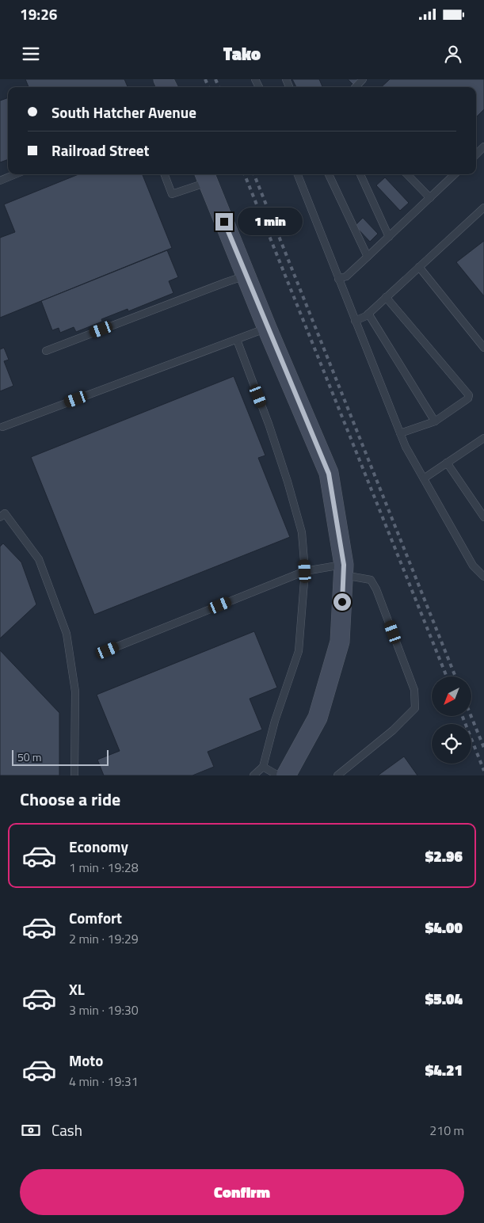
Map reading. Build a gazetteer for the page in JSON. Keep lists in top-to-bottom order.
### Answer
{
  "scale_bar": "50 m",
  "north": "bottom left",
  "page": {
    "status": "19:26",
    "header": "Tako",
    "banner": ["South Hatcher Avenue", "Railroad Street"],
    "bubble": "1 min",
    "scale": "50 m",
    "heading": "Choose a ride",
    "list": [
      {
        "name": "Economy",
        "note": "1 min · 19:28",
        "value": "$2.96"
      },
      {
        "name": "Comfort",
        "note": "2 min · 19:29",
        "value": "$4.00"
      },
      {
        "name": "XL",
        "note": "3 min · 19:30",
        "value": "$5.04"
      },
      {
        "name": "Moto",
        "note": "4 min · 19:31",
        "value": "$4.21"
      }
    ],
    "pay": ["Cash", "210 m"],
    "buttons": "Confirm"
  }
}
